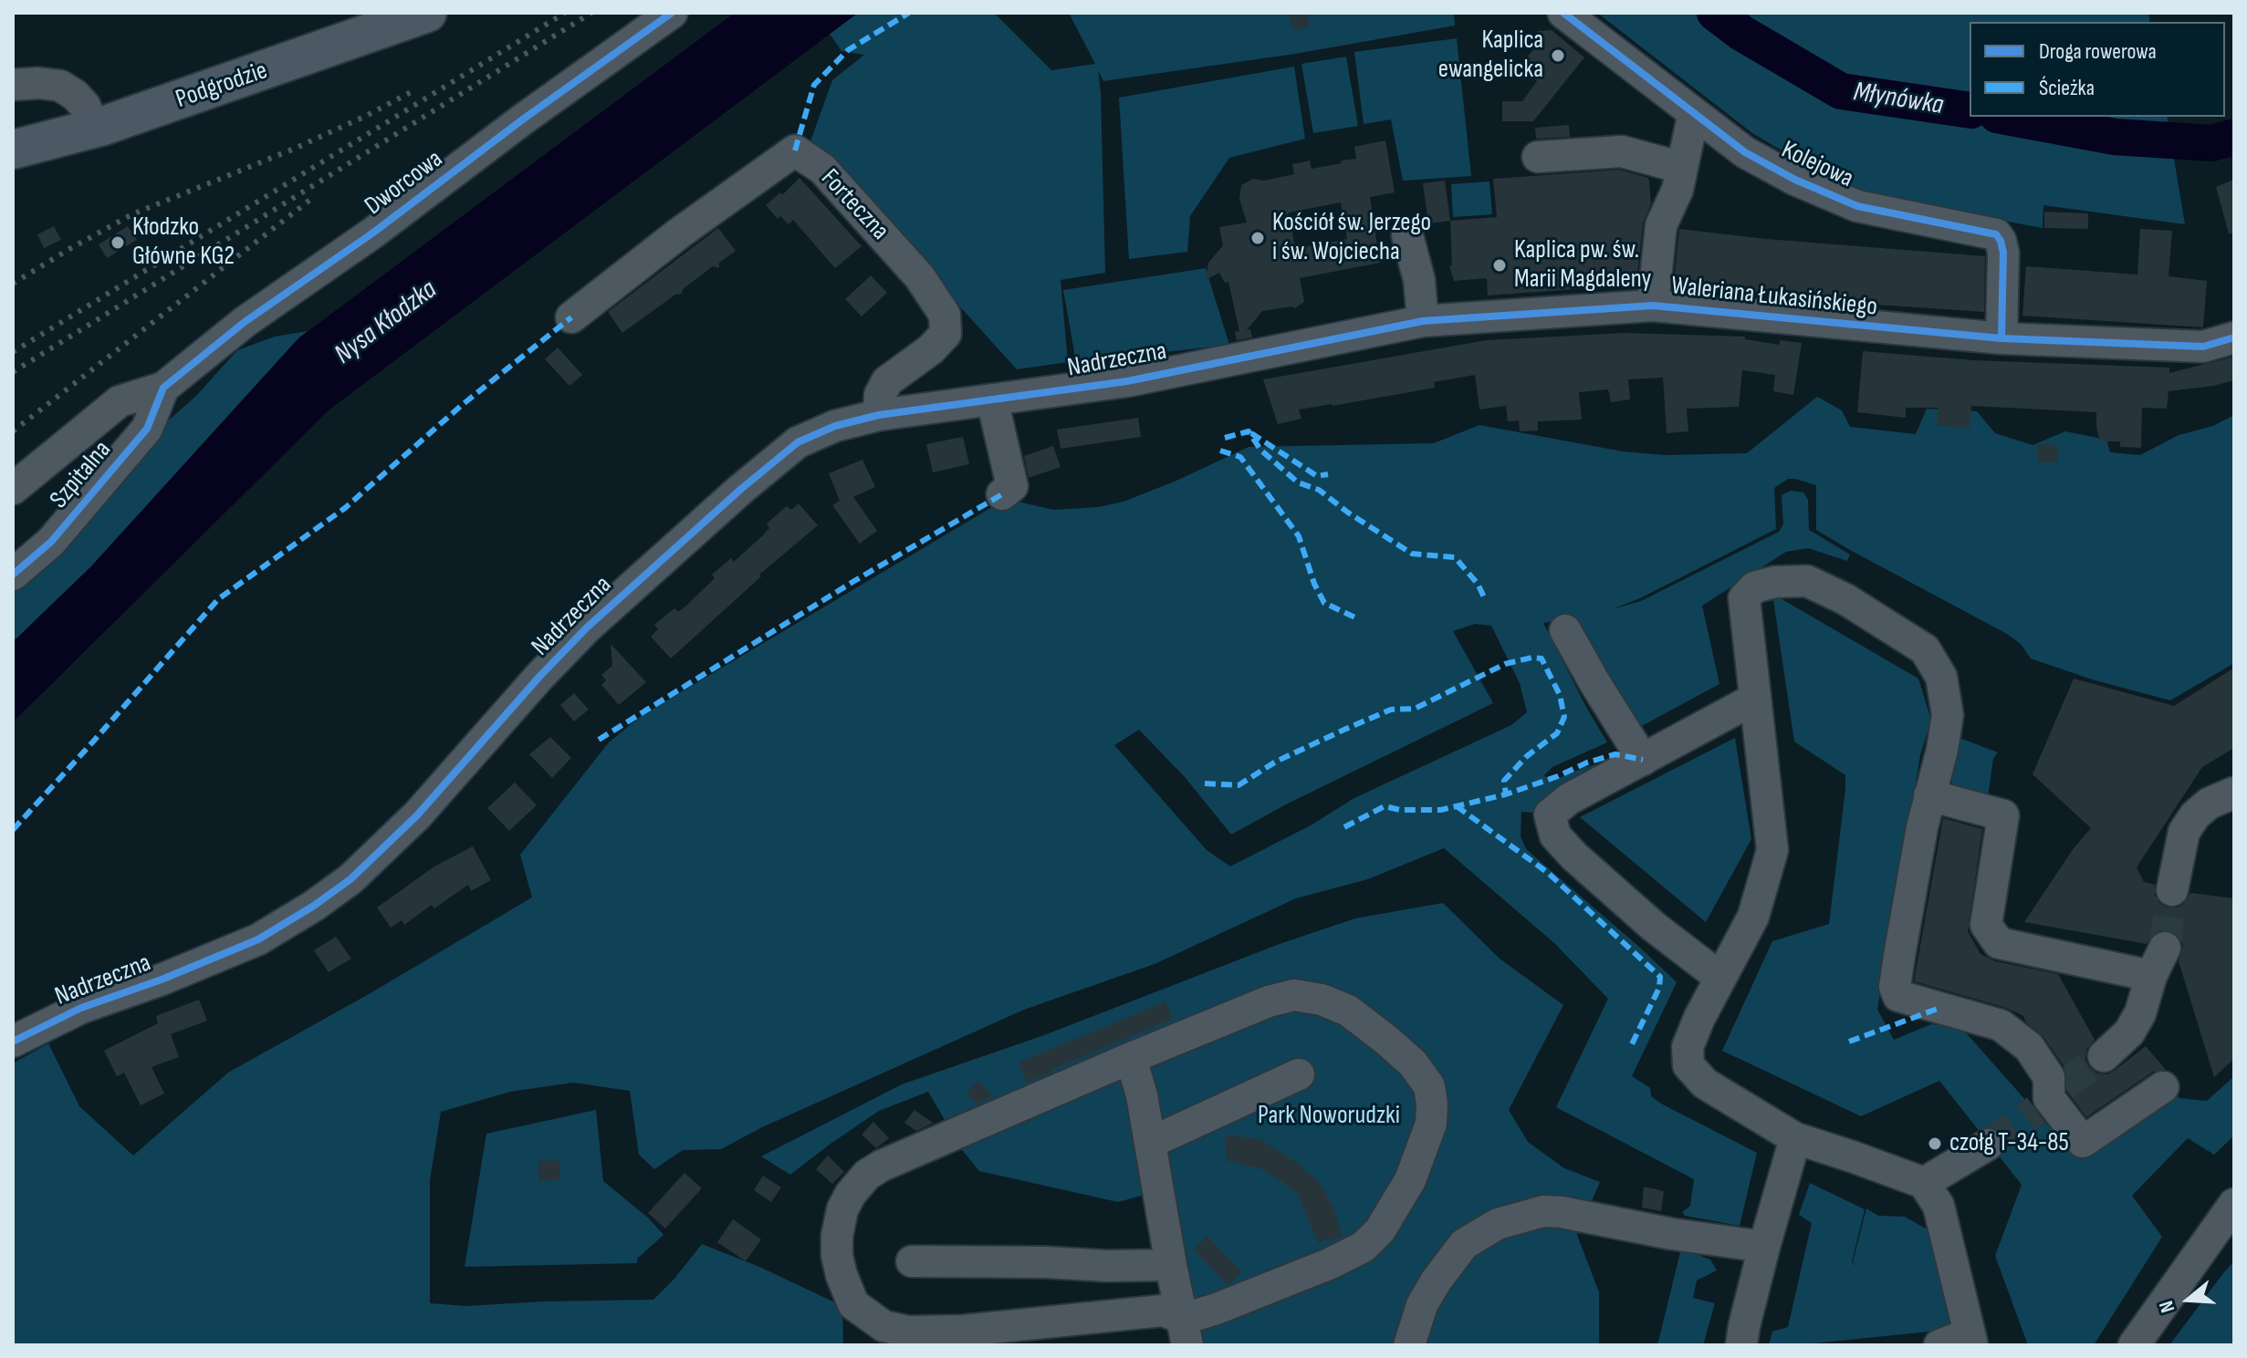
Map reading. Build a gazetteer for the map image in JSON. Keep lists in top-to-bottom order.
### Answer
{
  "streets": {
    "main road": ["Podgrodzie"],
    "street": [
      "Kolejowa",
      "Dworcowa",
      "Forteczna",
      "Waleriana Łukasińskiego",
      "Nadrzeczna",
      "Szpitalna"
    ]
  },
  "crossings": [
    ["Kolejowa", "Waleriana Łukasińskiego"],
    ["Dworcowa", "Szpitalna"],
    ["Forteczna", "Nadrzeczna"],
    ["Waleriana Łukasińskiego", "Nadrzeczna"]
  ],
  "water": ["Młynówka", "Nysa Kłodzka"],
  "parks": ["Park Noworudzki"],
  "places": [
    "Kaplica ewangelicka",
    "Kościół św. Jerzego i św. Wojciecha",
    "Kłodzko Główne KG2",
    "Kaplica pw. św. Marii Magdaleny",
    "czołg T-34-85"
  ],
  "legend": ["Droga rowerowa", "Ścieżka"],
  "north": "left"
}
